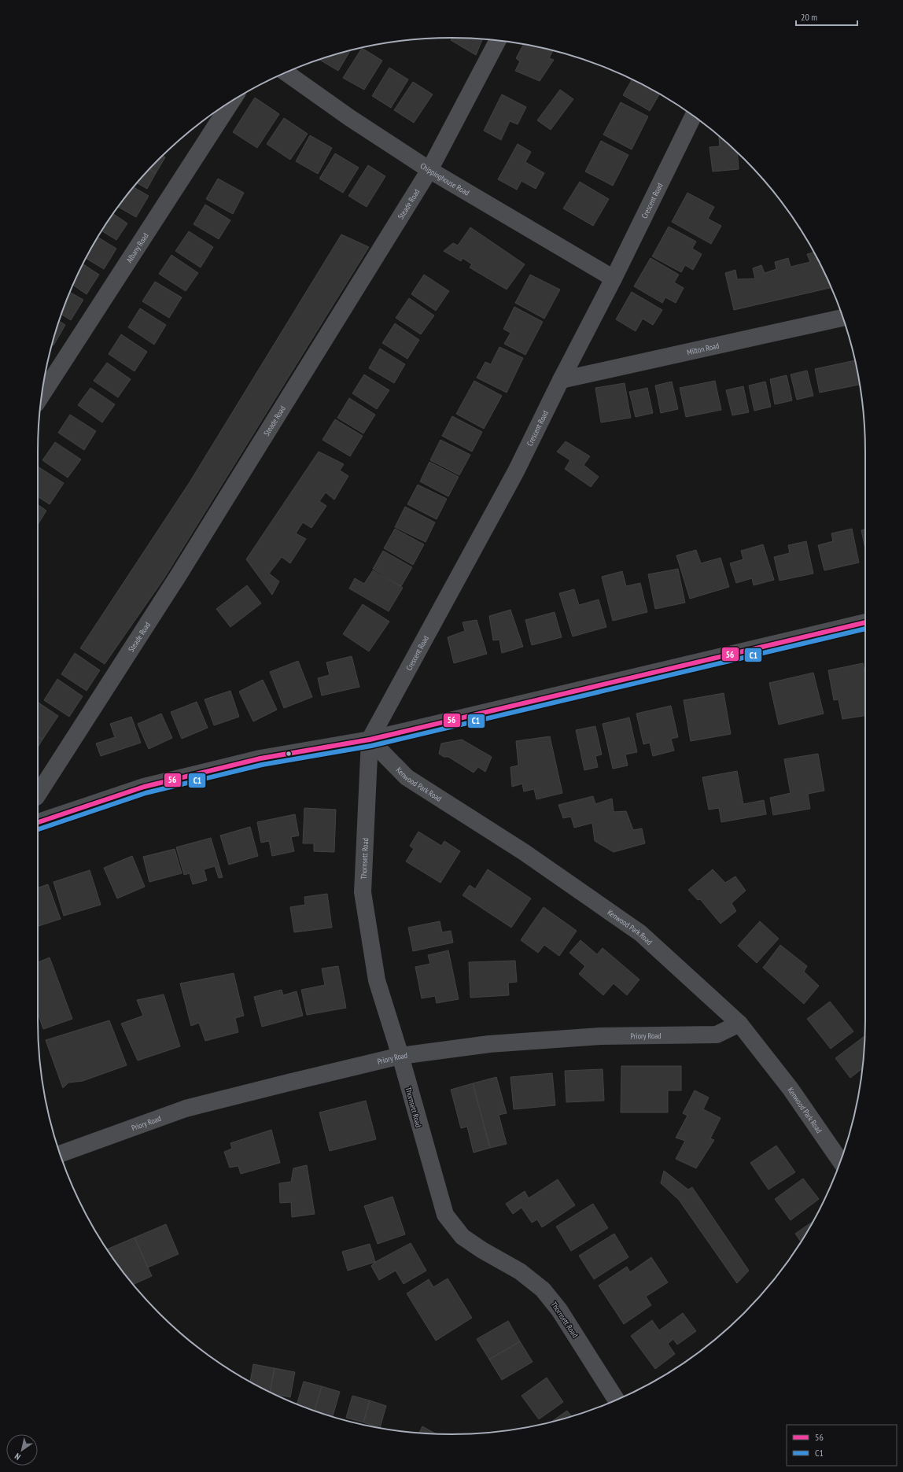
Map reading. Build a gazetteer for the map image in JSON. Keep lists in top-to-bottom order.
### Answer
{
  "streets": {
    "street": [
      "Chippinghouse Road",
      "Crescent Road",
      "Steade Road",
      "Albany Road",
      "Milton Road",
      "Kenwood Park Road",
      "Thornsett Road",
      "Priory Road"
    ]
  },
  "crossings": [
    ["Chippinghouse Road", "Crescent Road"],
    ["Chippinghouse Road", "Steade Road"],
    ["Crescent Road", "Milton Road"],
    ["Crescent Road", "Kenwood Park Road"],
    ["Crescent Road", "Thornsett Road"],
    ["Kenwood Park Road", "Thornsett Road"],
    ["Kenwood Park Road", "Priory Road"],
    ["Thornsett Road", "Priory Road"]
  ],
  "lines": ["transit line 56", "transit line C1"],
  "legend": ["56", "C1"],
  "scale_bar": "20 m",
  "north": "bottom left"
}
